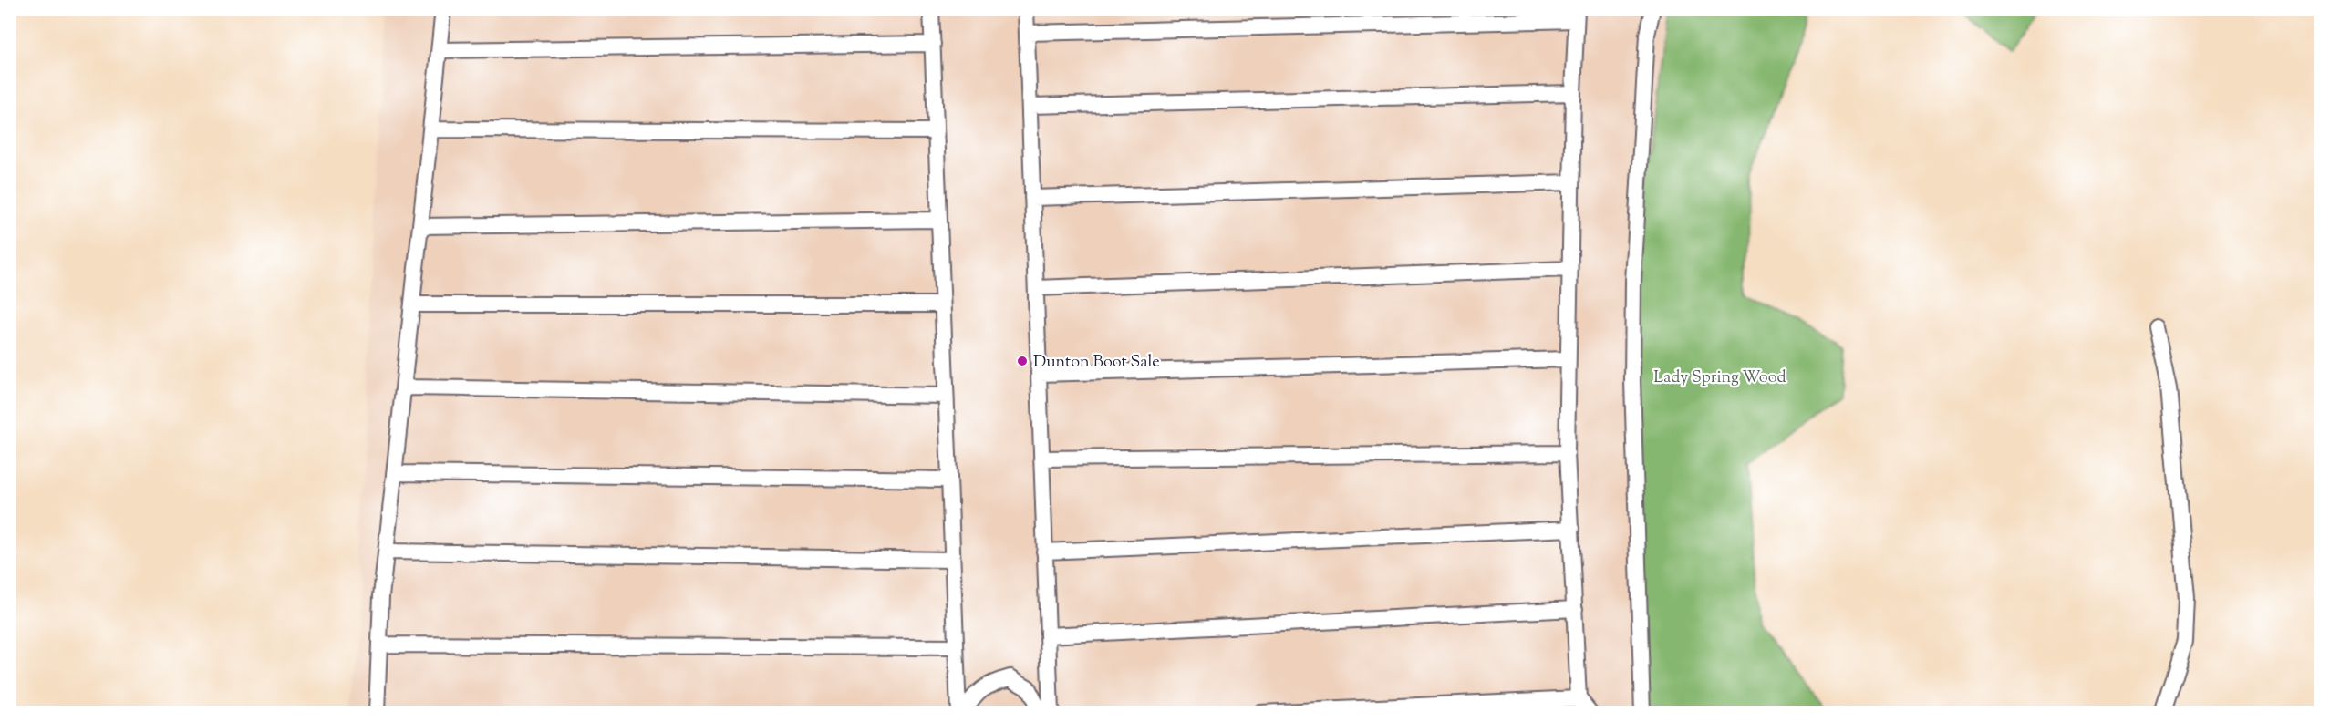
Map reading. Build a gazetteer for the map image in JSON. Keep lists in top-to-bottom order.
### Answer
{
  "parks": ["Lady Spring Wood"],
  "places": ["Dunton Boot Sale"]
}
